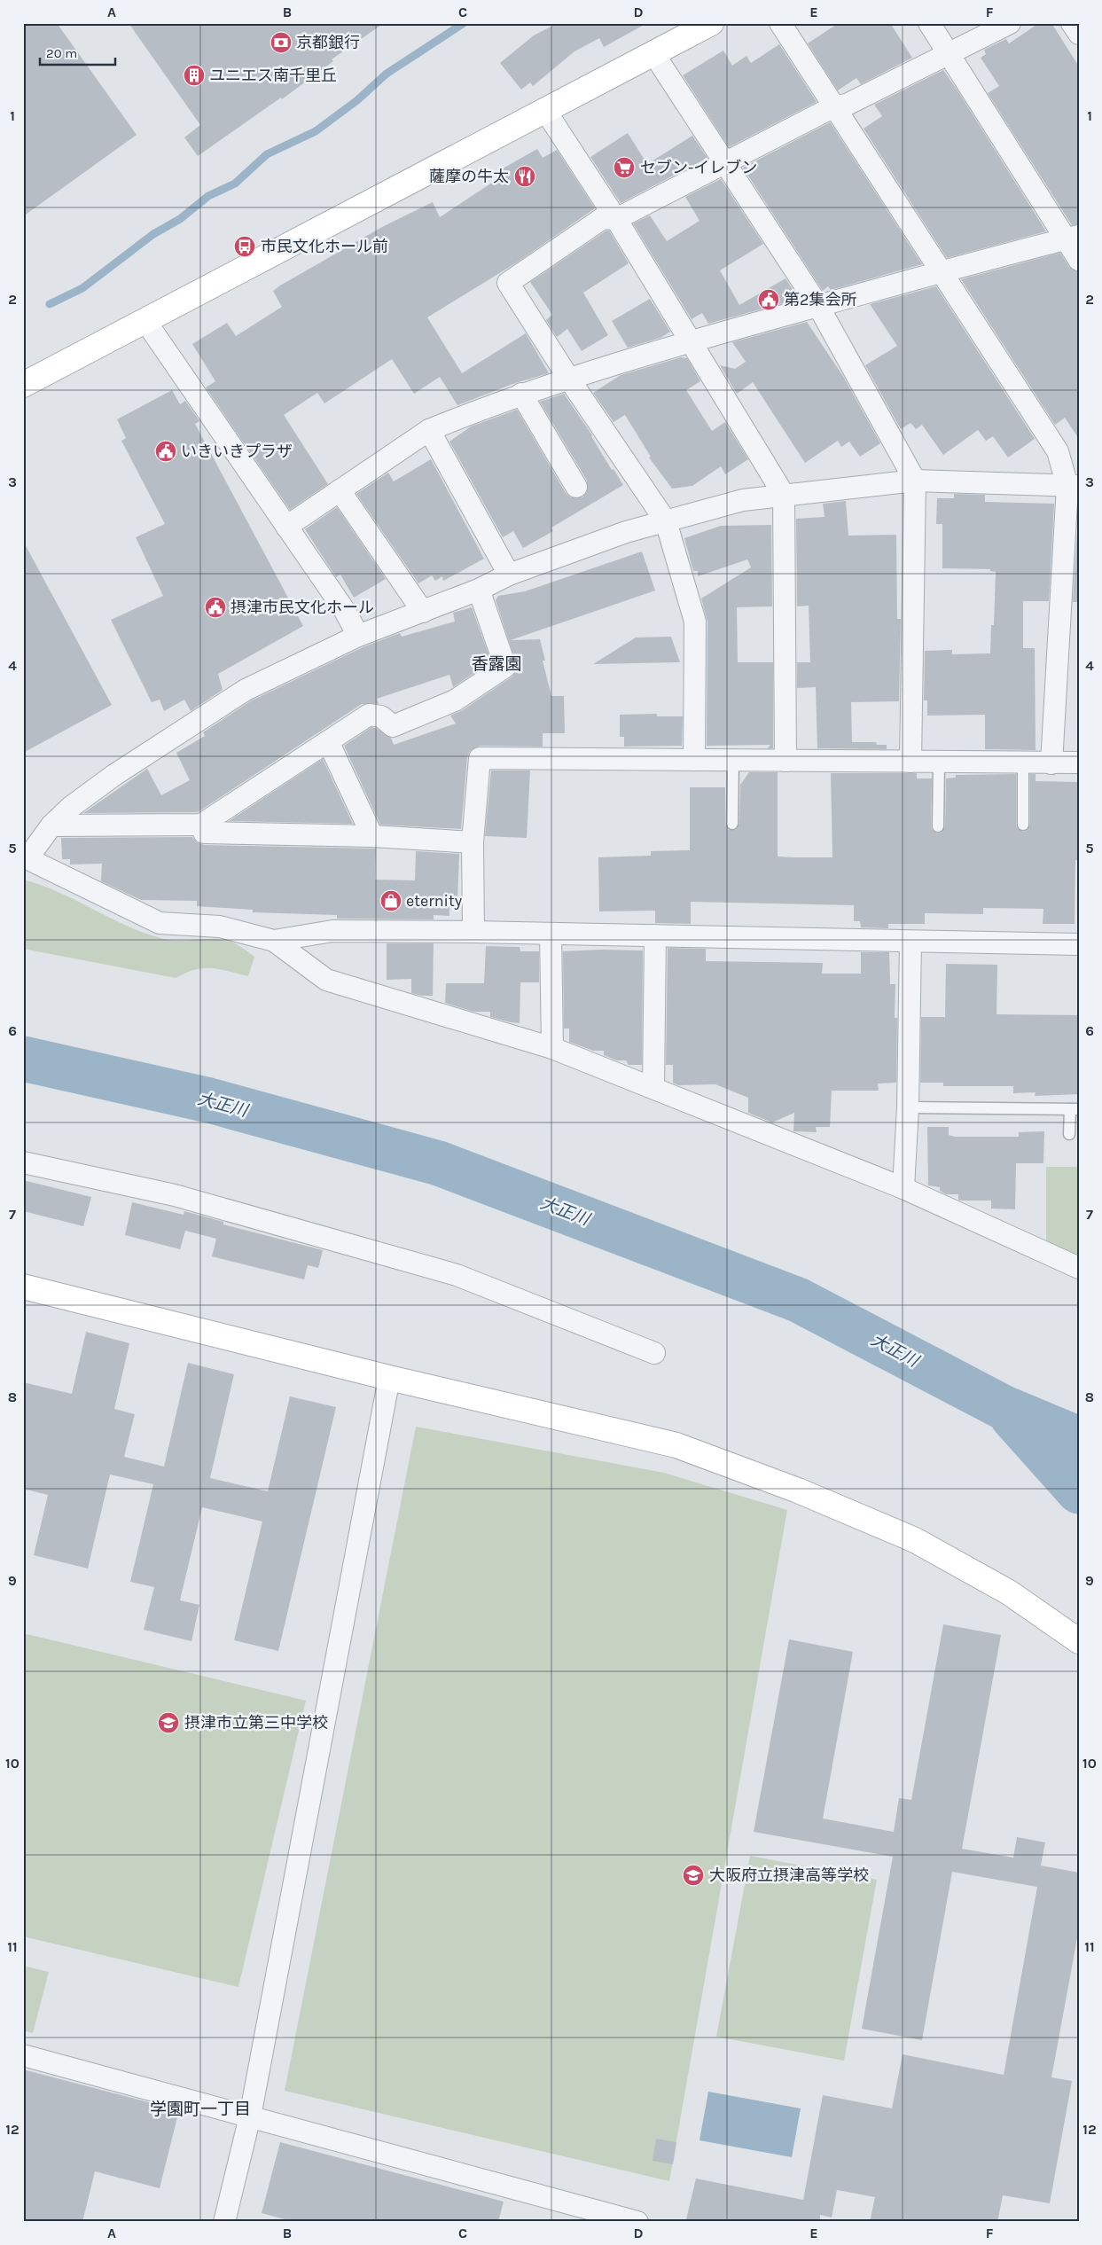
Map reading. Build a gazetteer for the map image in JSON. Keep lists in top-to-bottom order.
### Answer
{
  "districts": ["香露園", "学園町一丁目"],
  "water": ["大正川"],
  "places": {
    "bank": ["京都銀行"],
    "building": ["ユニエス南千里丘"],
    "supermarket": ["セブン-イレブン"],
    "restaurant": ["薩摩の牛太"],
    "bus stop": ["市民文化ホール前"],
    "public building": ["第2集会所", "いきいきプラザ", "摂津市民文化ホール"],
    "shop": ["eternity"],
    "school or university": ["摂津市立第三中学校", "大阪府立摂津高等学校"]
  },
  "scale_bar": "20 m",
  "grid": {
    "columns": [
      "A",
      "B",
      "C",
      "D",
      "E",
      "F"
    ],
    "rows": [
      "1",
      "2",
      "3",
      "4",
      "5",
      "6",
      "7",
      "8",
      "9",
      "10",
      "11",
      "12"
    ]
  }
}
